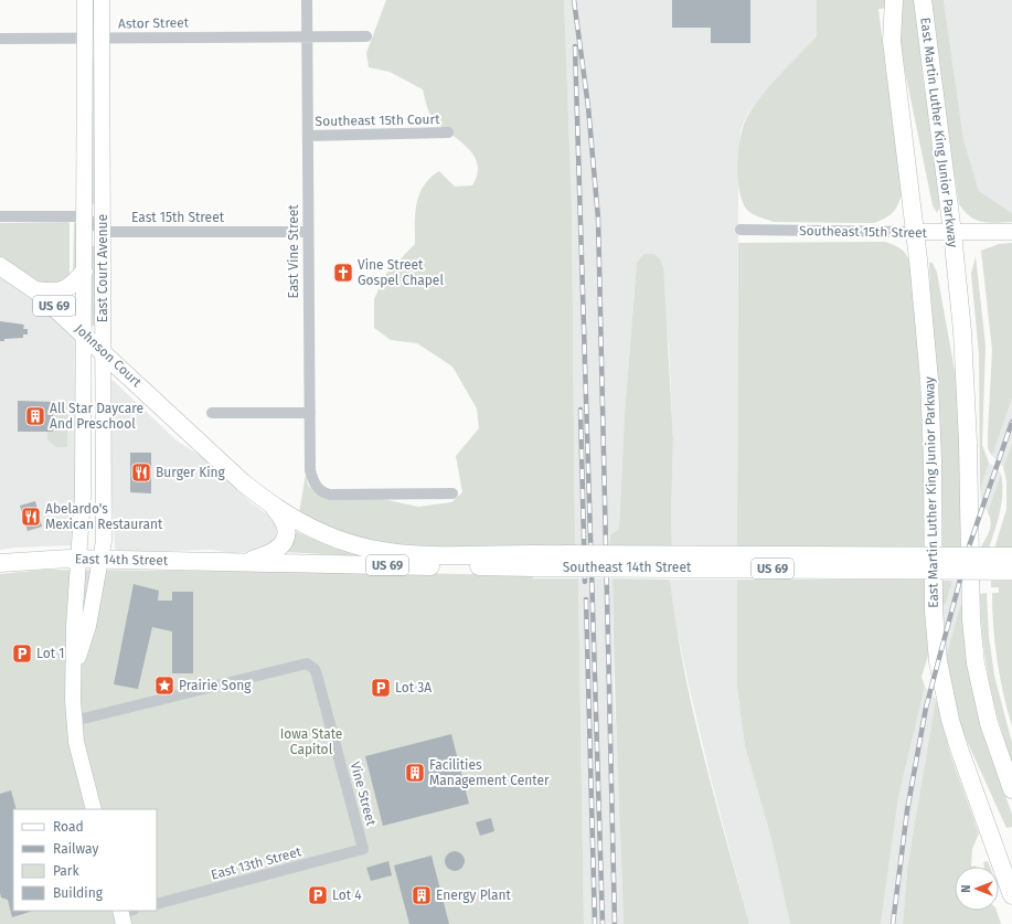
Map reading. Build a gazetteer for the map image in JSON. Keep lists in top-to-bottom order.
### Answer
{
  "streets": {
    "main road": [
      "East Martin Luther King Junior Parkway",
      "US 69",
      "Johnson Court",
      "East 14th Street",
      "Southeast 14th Street"
    ],
    "street": [
      "Astor Street",
      "Southeast 15th Court",
      "East 15th Street",
      "Southeast 15th Street",
      "East Vine Street",
      "East Court Avenue",
      "Vine Street",
      "East 13th Street"
    ]
  },
  "crossings": [
    ["Astor Street", "East Vine Street"],
    ["Astor Street", "East Court Avenue"],
    ["Southeast 15th Court", "East Vine Street"],
    ["East Martin Luther King Junior Parkway", "Southeast 15th Street"],
    ["East 15th Street", "East Vine Street"],
    ["East 15th Street", "East Court Avenue"],
    ["East Court Avenue", "Johnson Court"],
    ["East Court Avenue", "East 14th Street"],
    ["East Court Avenue", "Vine Street"],
    ["Johnson Court", "Southeast 14th Street"],
    ["East 14th Street", "Southeast 14th Street"],
    ["Vine Street", "East 13th Street"]
  ],
  "parks": ["Iowa State Capitol"],
  "places": {
    "church": ["Vine Street Gospel Chapel"],
    "building": ["All Star Daycare And Preschool", "Facilities Management Center", "Energy Plant"],
    "restaurant": ["Burger King", "Abelardo's Mexican Restaurant"],
    "parking": ["Lot 1", "Lot 3A", "Lot 4"],
    "place": ["Prairie Song"]
  },
  "legend": [
    "Road",
    "Railway",
    "Park",
    "Building"
  ],
  "north": "left"
}
